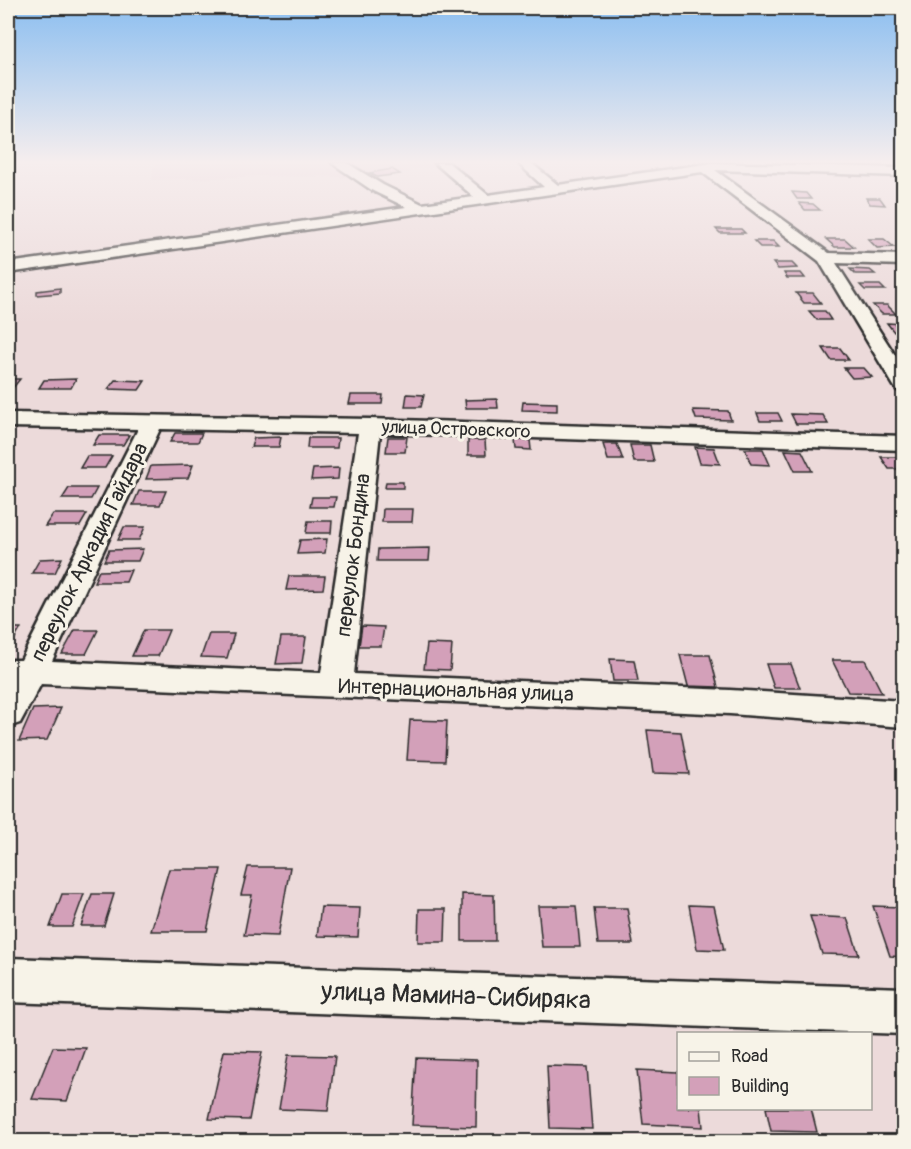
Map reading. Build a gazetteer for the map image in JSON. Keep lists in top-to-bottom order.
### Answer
{
  "streets": {
    "street": [
      "улица Островского",
      "переулок Аркадия Гайдара",
      "переулок Бондина",
      "Интернациональная улица",
      "улица Мамина-Сибиряка"
    ]
  },
  "crossings": [
    ["улица Островского", "переулок Аркадия Гайдара"],
    ["улица Островского", "переулок Бондина"],
    ["переулок Аркадия Гайдара", "Интернациональная улица"],
    ["переулок Бондина", "Интернациональная улица"]
  ],
  "legend": ["Road", "Building"]
}
